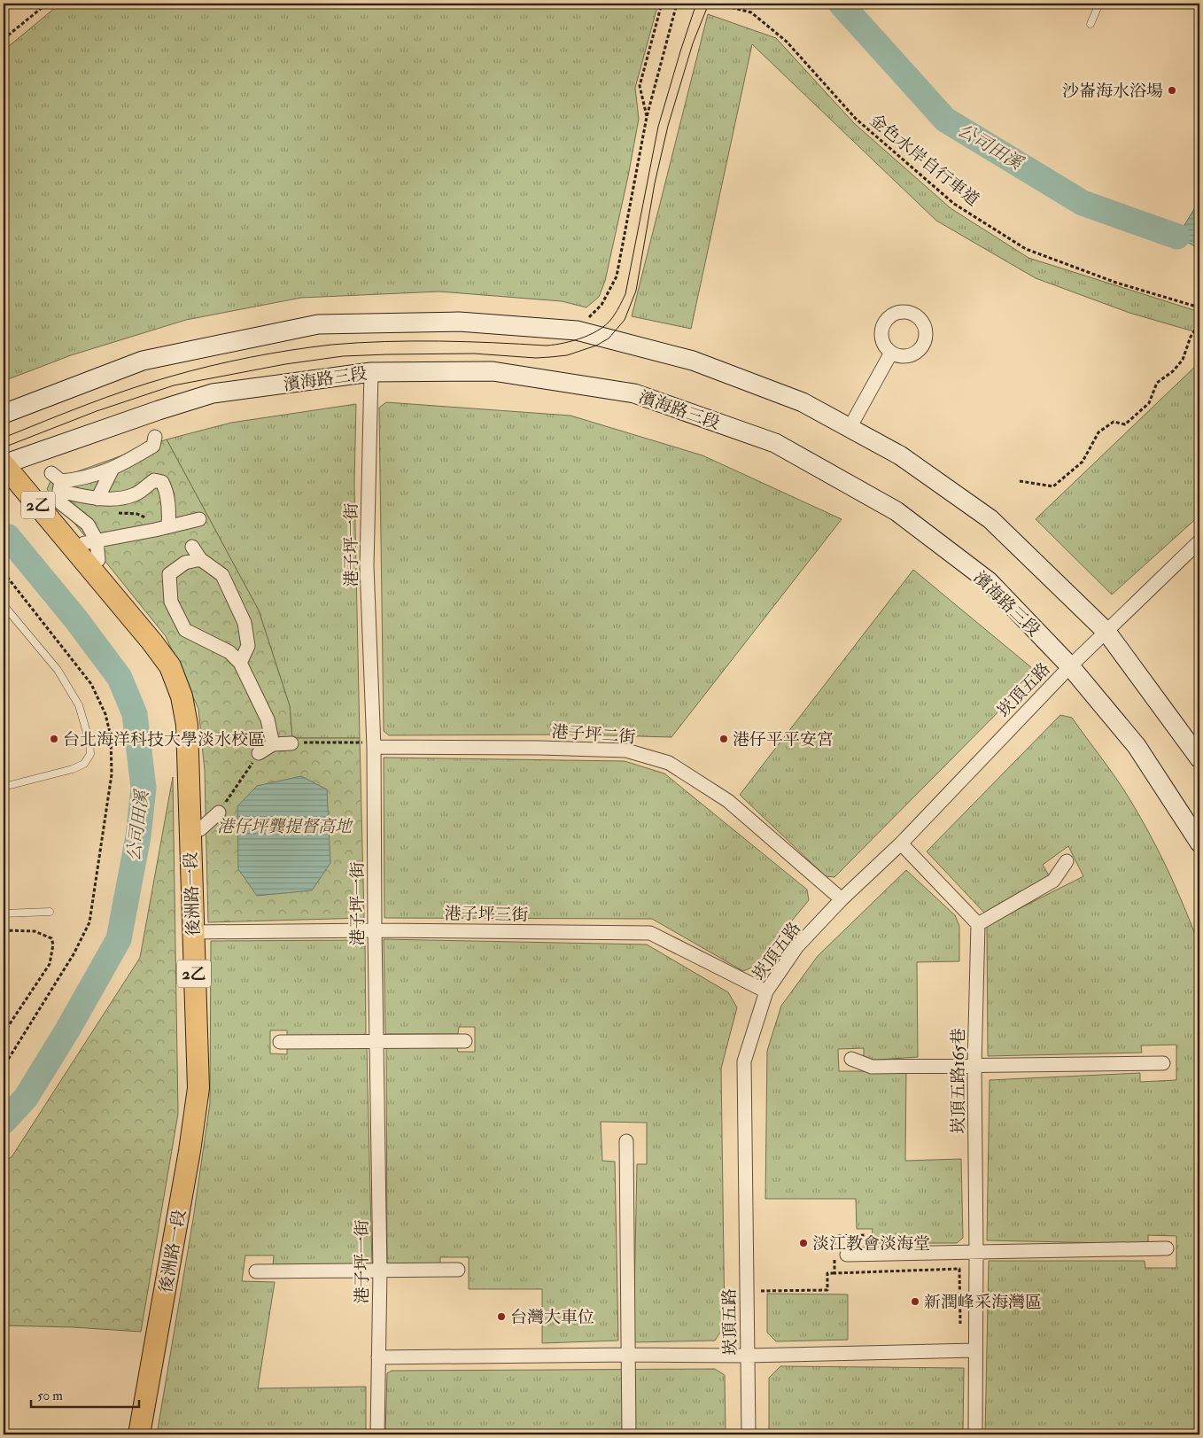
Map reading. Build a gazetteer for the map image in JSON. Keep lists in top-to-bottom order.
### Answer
{
  "streets": {
    "main road": ["2乙", "後洲路一段"],
    "street": [
      "濱海路三段",
      "港子坪一街",
      "崁頂五路",
      "港子坪二街",
      "港子坪三街",
      "崁頂五路165巷"
    ],
    "path": ["金色水岸自行車道"]
  },
  "crossings": [
    ["濱海路三段", "港子坪一街"],
    ["濱海路三段", "崁頂五路"],
    ["濱海路三段", "後洲路一段"],
    ["港子坪一街", "港子坪二街"],
    ["港子坪一街", "港子坪三街"],
    ["崁頂五路", "港子坪二街"],
    ["崁頂五路", "港子坪三街"],
    ["後洲路一段", "港子坪三街"]
  ],
  "water": ["公司田溪"],
  "parks": ["港仔坪龔提督高地"],
  "places": [
    "沙崙海水浴場",
    "台北海洋科技大學淡水校區",
    "港仔平平安宮",
    "淡江教會淡海堂",
    "新潤峰采海灣區",
    "台灣大車位"
  ],
  "scale_bar": "50 m"
}
